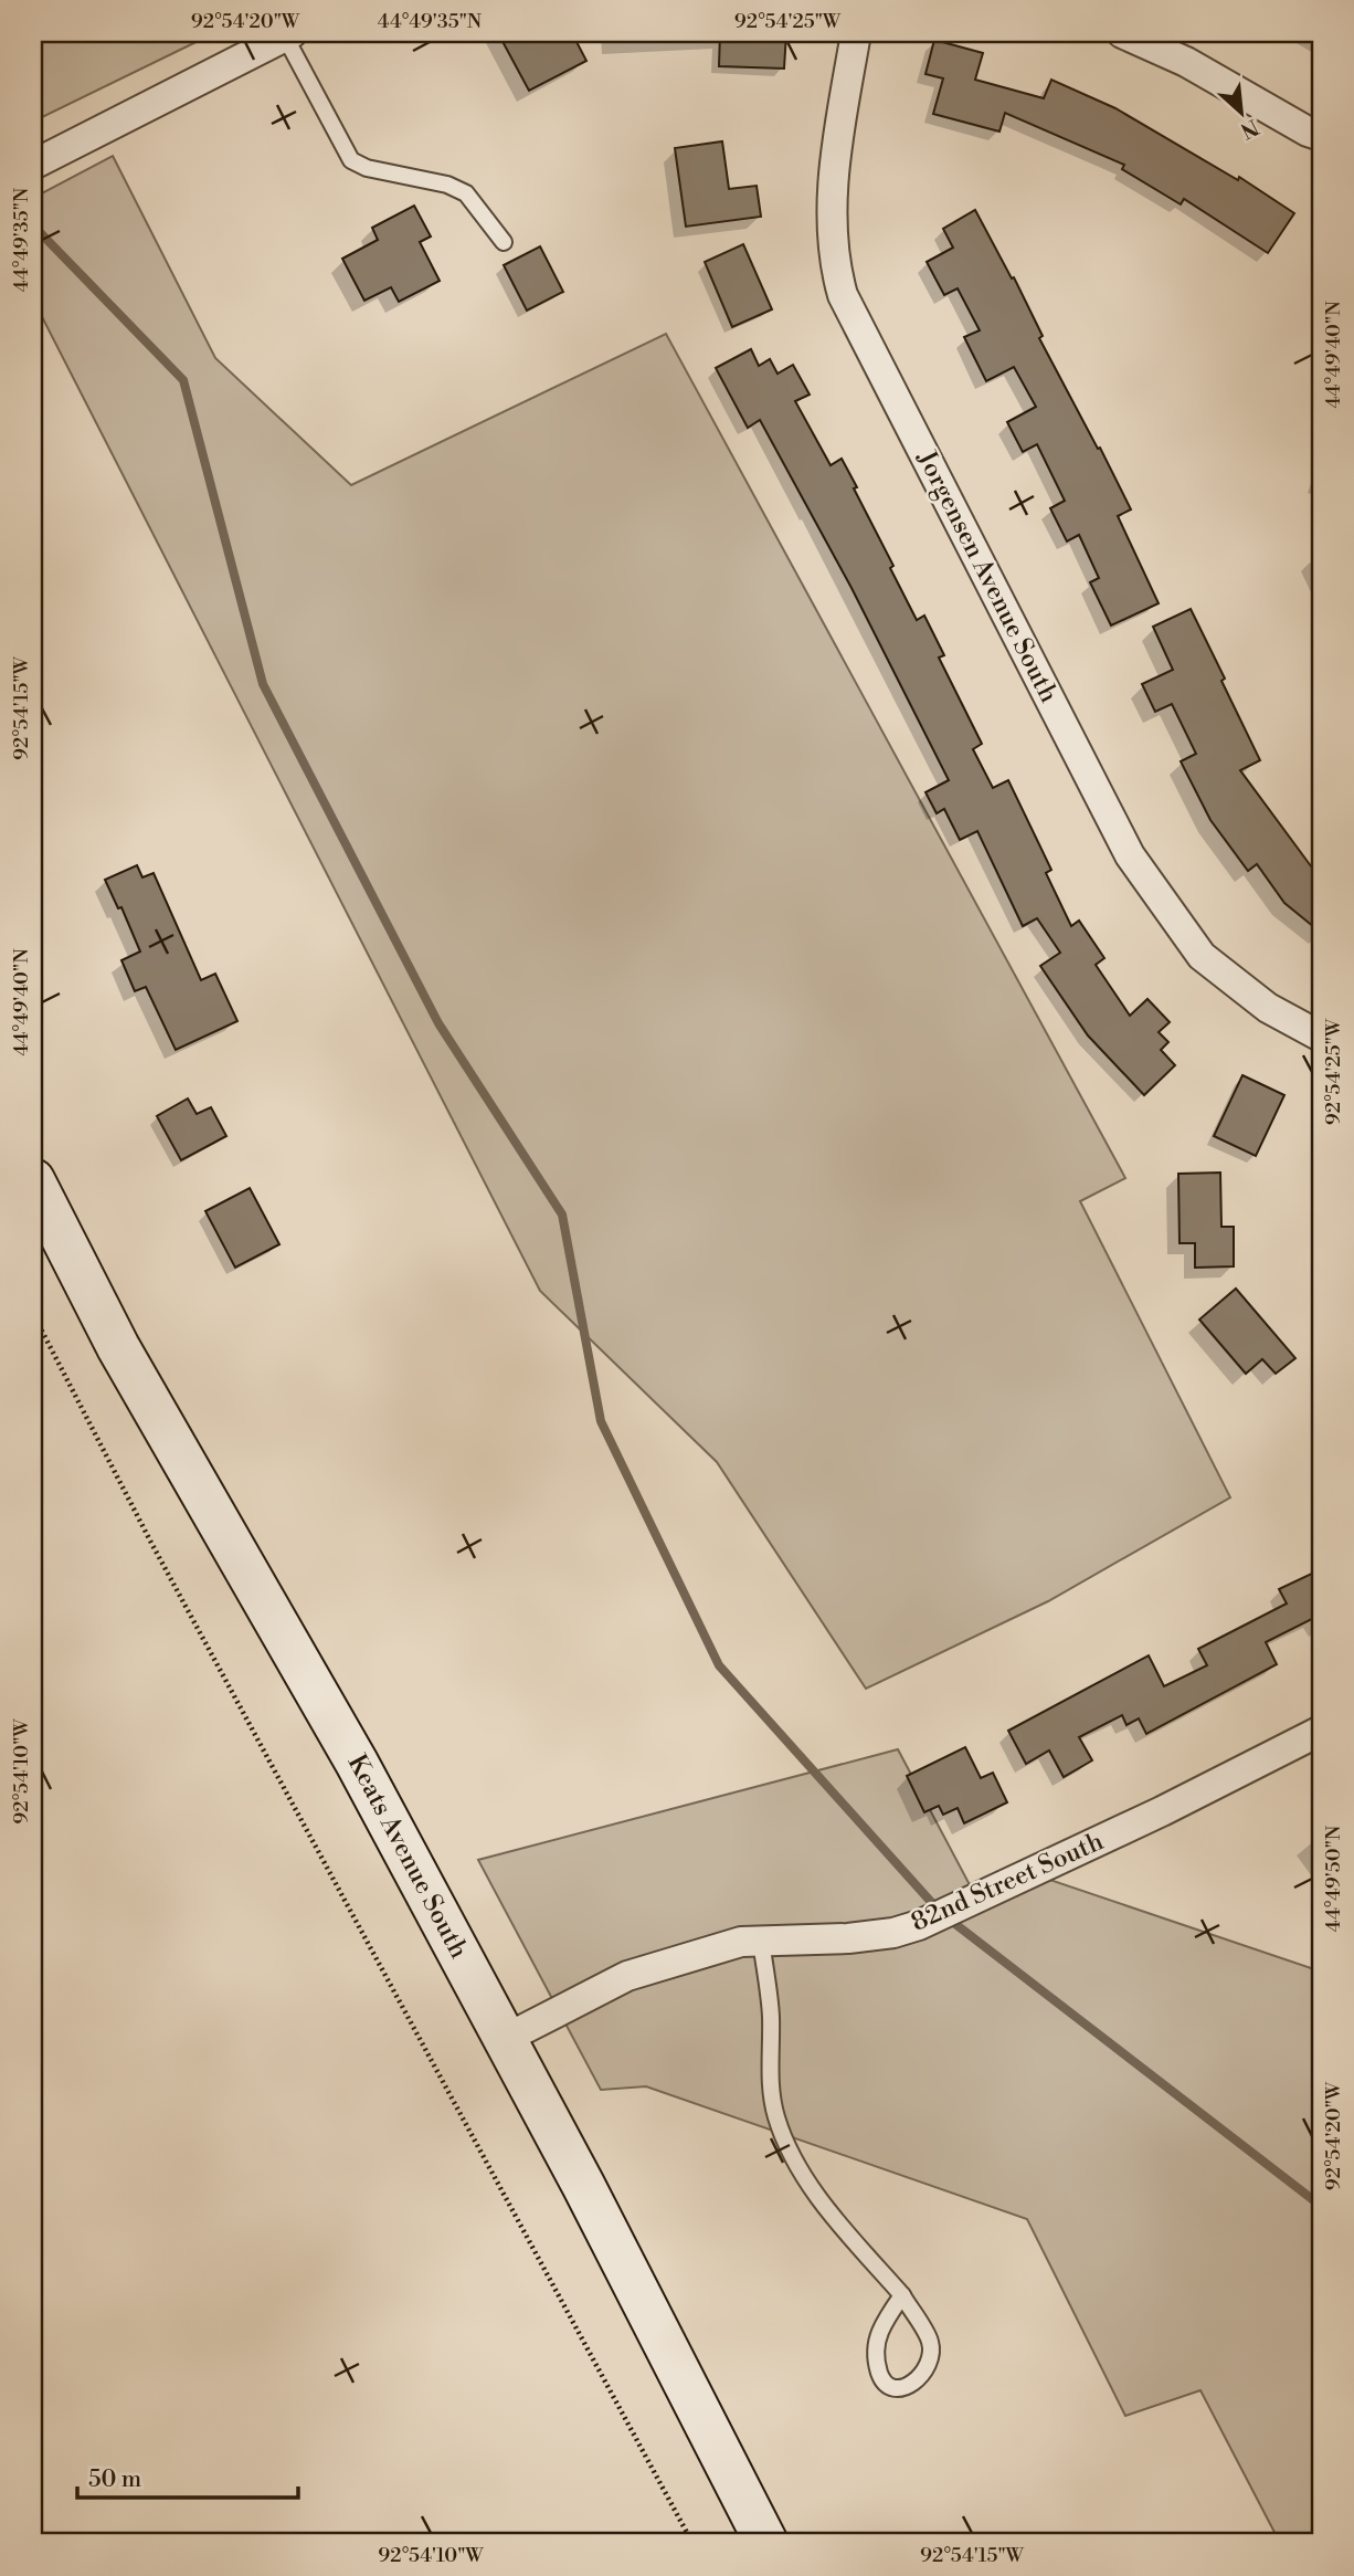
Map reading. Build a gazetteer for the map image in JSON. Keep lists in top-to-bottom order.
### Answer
{
  "streets": {
    "main road": ["Keats Avenue South"],
    "street": ["Jorgensen Avenue South", "82nd Street South"]
  },
  "crossings": [
    ["Keats Avenue South", "82nd Street South"]
  ],
  "scale_bar": "50 m",
  "north": "bottom right",
  "coordinates": [
    "92°54'20\"W",
    "44°49'35\"N",
    "92°54'25\"W",
    "44°49'40\"N",
    "92°54'15\"W",
    "92°54'10\"W",
    "44°49'50\"N"
  ]
}
